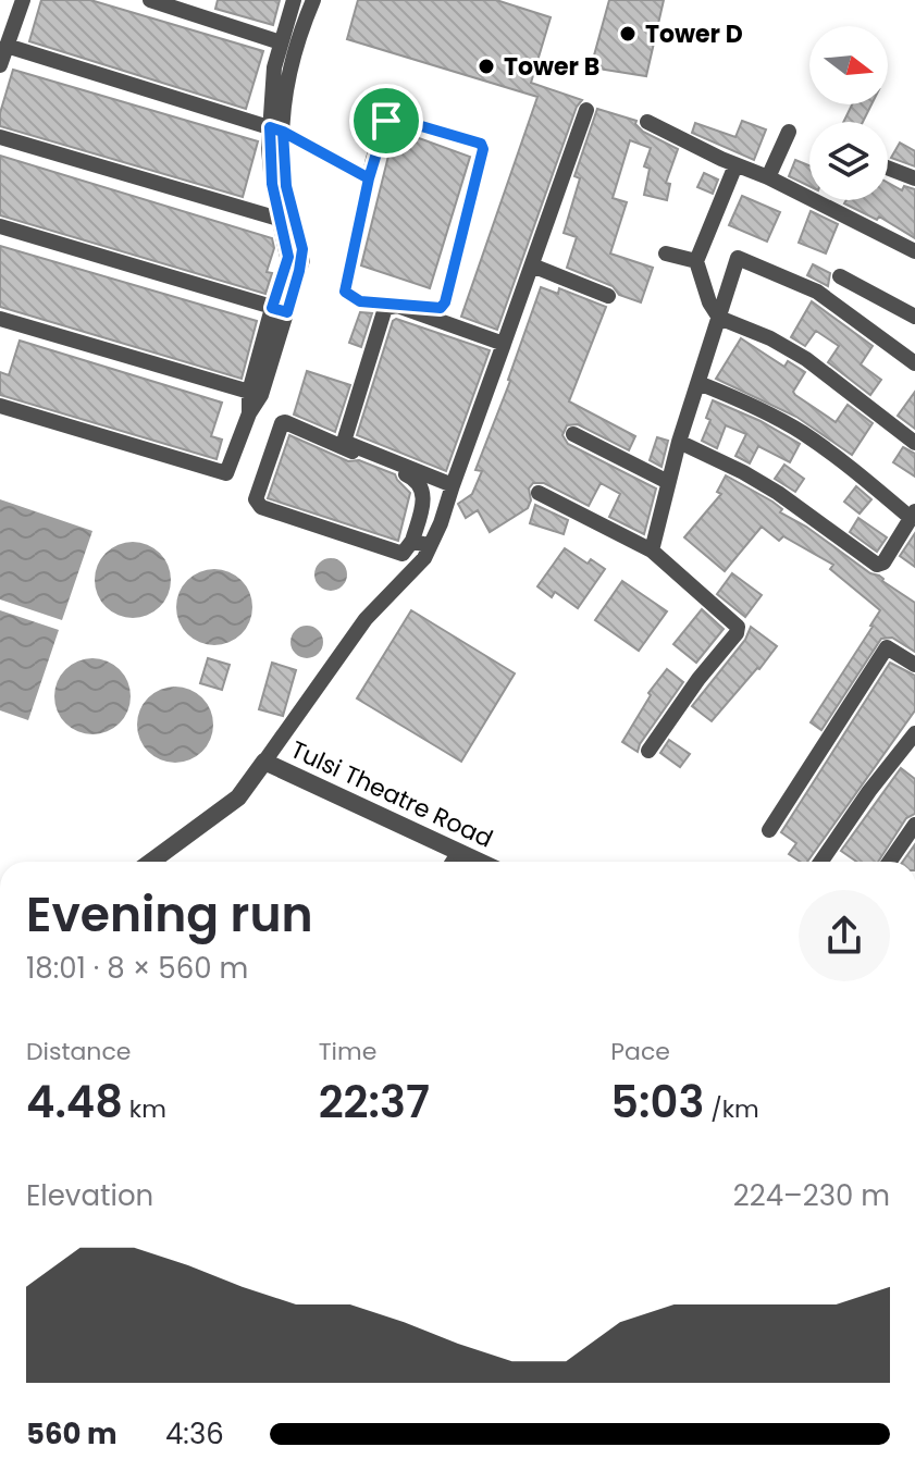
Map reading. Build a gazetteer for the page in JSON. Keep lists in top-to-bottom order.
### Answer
{
  "streets": {
    "street": ["Tulsi Theatre Road"]
  },
  "places": ["Tower D", "Tower B"],
  "north": "right",
  "page": {
    "heading": ["Evening run", "18:01 · 8 × 560 m"],
    "stats": [
      ["Distance", "4.48 km"],
      ["Time", "22:37"],
      ["Pace", "5:03 /km"]
    ],
    "chart": ["Elevation", "224–230 m"],
    "list": [
      {
        "name": "560 m",
        "note": "4:36"
      }
    ]
  }
}
